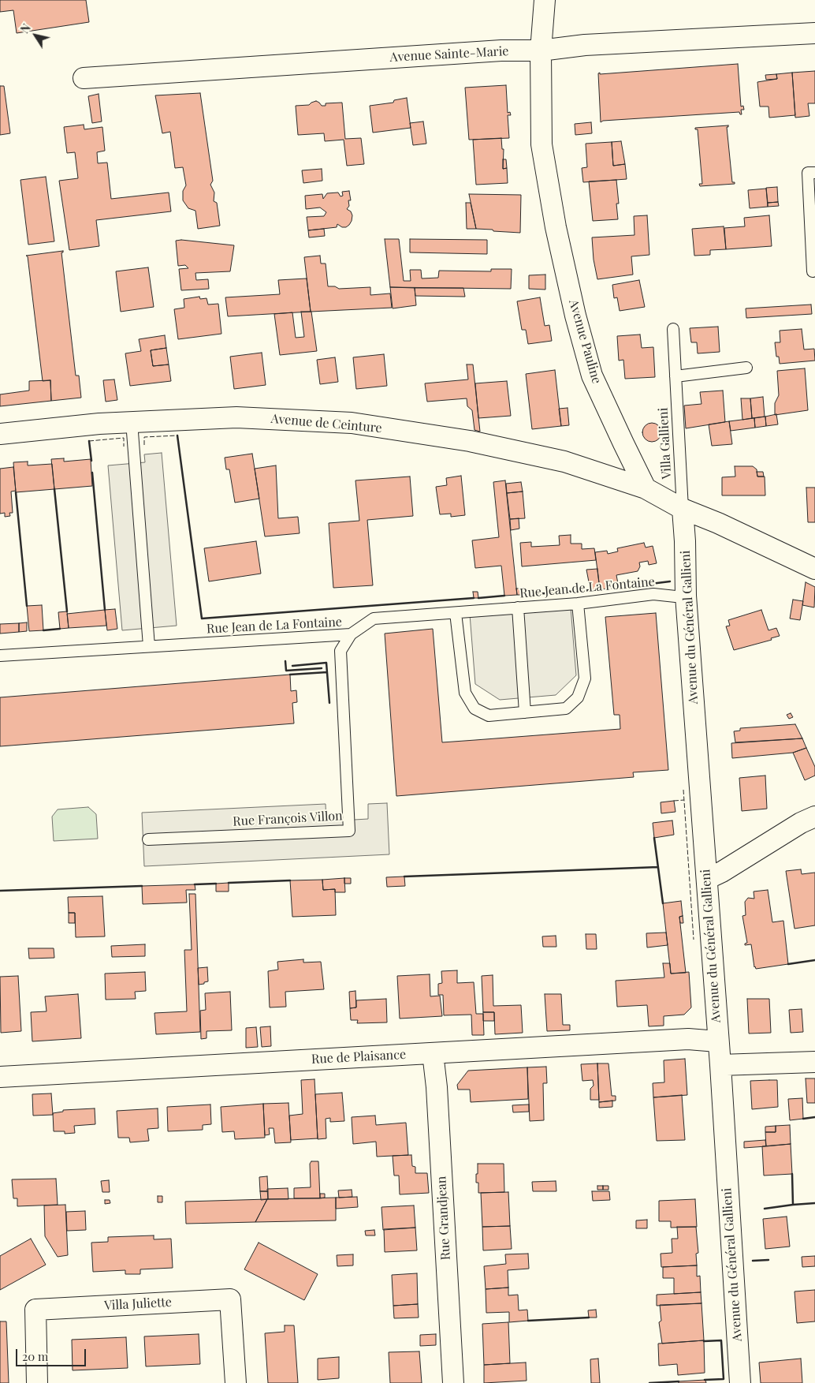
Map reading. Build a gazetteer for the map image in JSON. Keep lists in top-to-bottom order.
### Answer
{
  "streets": {
    "street": [
      "Avenue Sainte-Marie",
      "Avenue Pauline",
      "Avenue de Ceinture",
      "Avenue du Général Gallieni",
      "Rue de Plaisance",
      "Rue Grandjean",
      "Villa Juliette"
    ],
    "lane": ["Villa Gallieni", "Rue Jean de La Fontaine", "Rue François Villon"]
  },
  "crossings": [
    ["Avenue Sainte-Marie", "Avenue Pauline"],
    ["Avenue Pauline", "Avenue de Ceinture"],
    ["Villa Gallieni", "Avenue du Général Gallieni"],
    ["Rue Jean de La Fontaine", "Avenue du Général Gallieni"],
    ["Rue Jean de La Fontaine", "Rue François Villon"],
    ["Avenue du Général Gallieni", "Rue de Plaisance"],
    ["Rue de Plaisance", "Rue Grandjean"]
  ],
  "scale_bar": "20 m",
  "north": "top left"
}
